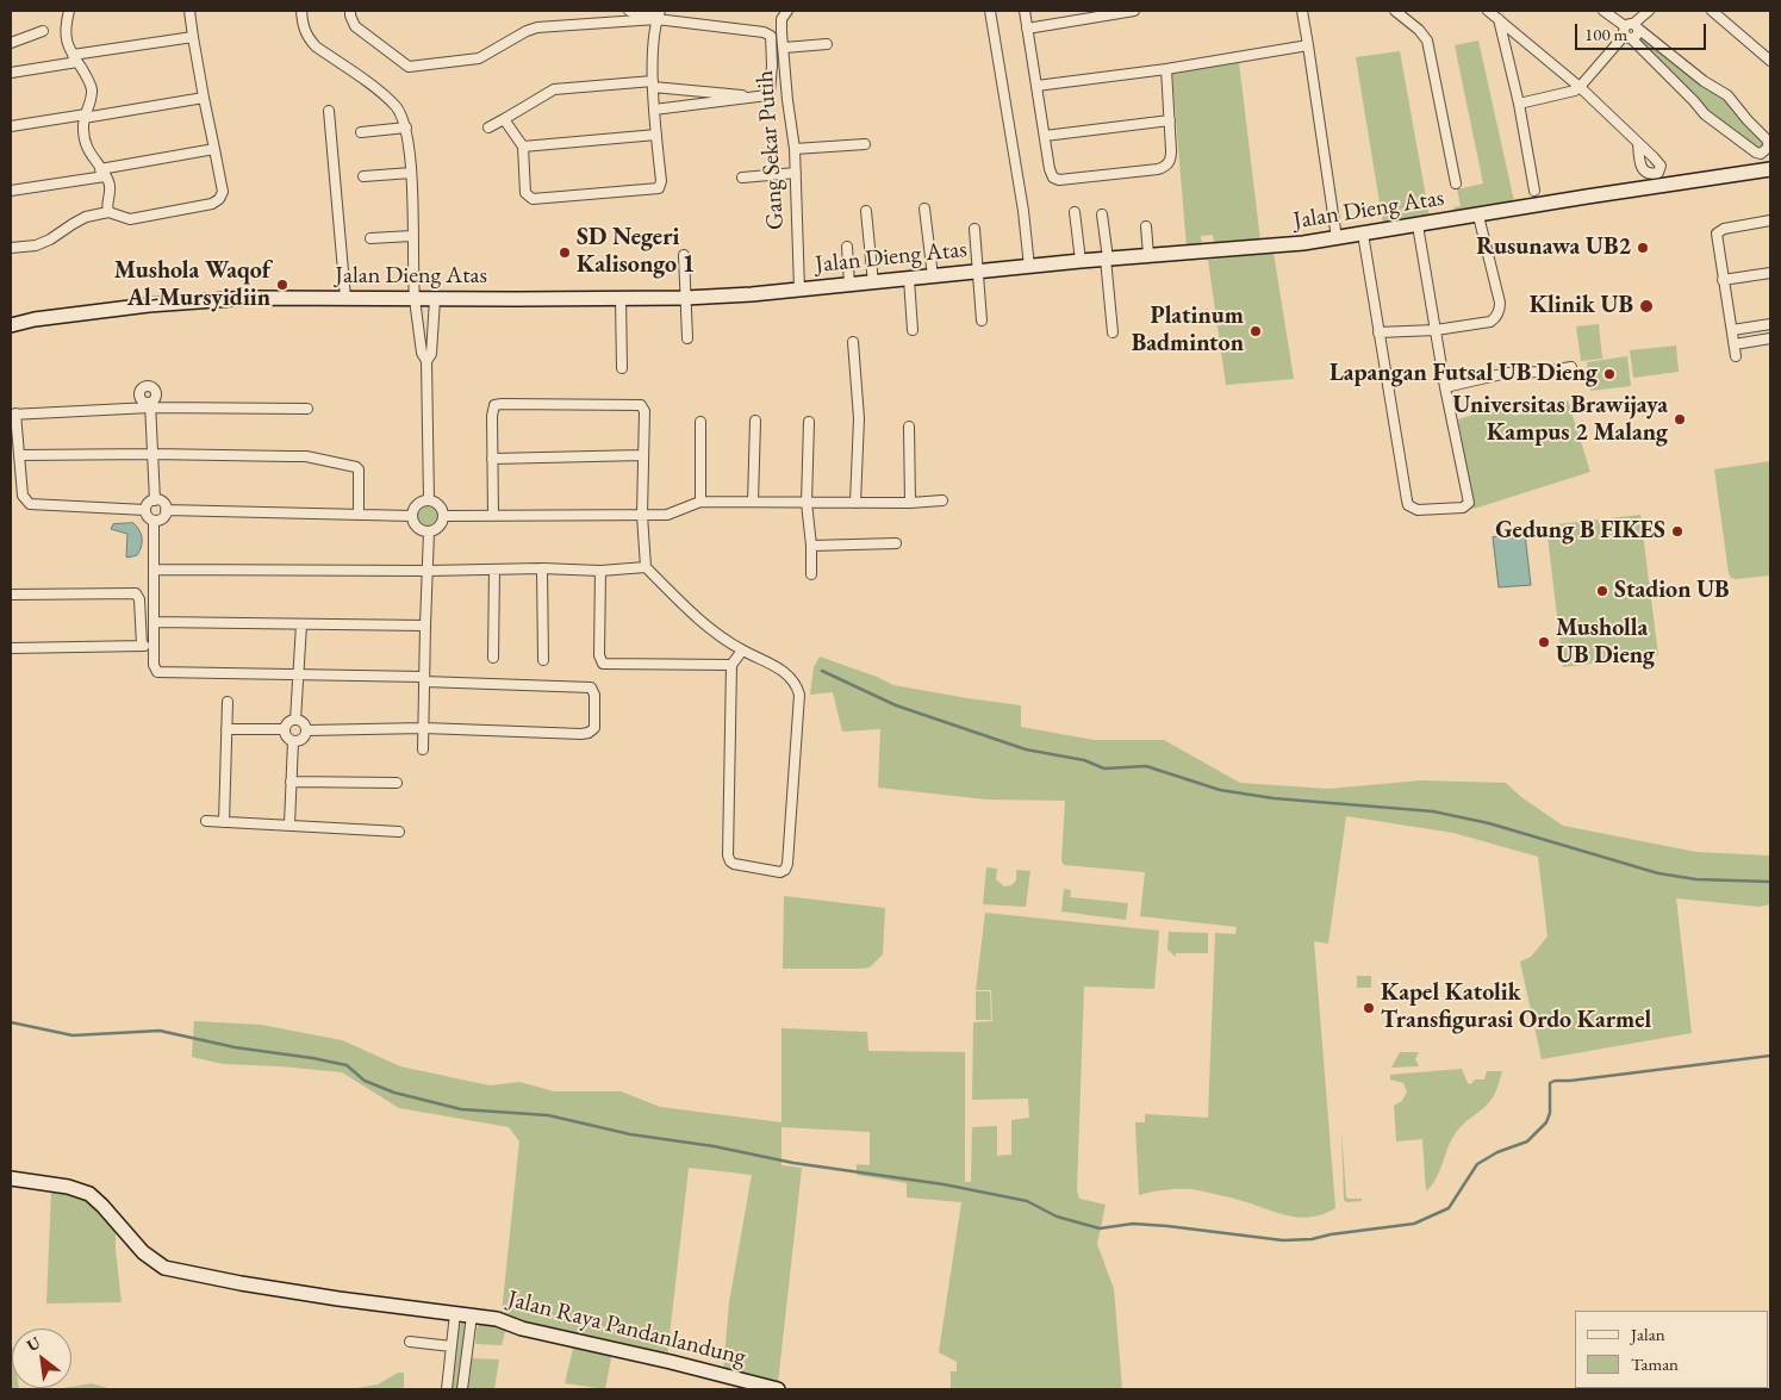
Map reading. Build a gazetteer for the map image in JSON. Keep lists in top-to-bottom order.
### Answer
{
  "streets": {
    "street": ["Gang Sekar Putih", "Jalan Dieng Atas", "Jalan Raya Pandanlandung"]
  },
  "crossings": [
    ["Gang Sekar Putih", "Jalan Dieng Atas"]
  ],
  "places": [
    "Rusunawa UB2",
    "SD Negeri Kalisongo 1",
    "Mushola Waqof Al-Mursyidiin",
    "Klinik UB",
    "Platinum Badminton",
    "Lapangan Futsal UB Dieng",
    "Universitas Brawijaya Kampus 2 Malang",
    "Gedung B FIKES",
    "Stadion UB",
    "Musholla UB Dieng",
    "Kapel Katolik Transfigurasi Ordo Karmel"
  ],
  "legend": ["Jalan", "Taman"],
  "scale_bar": "100 m",
  "north": "top left"
}
